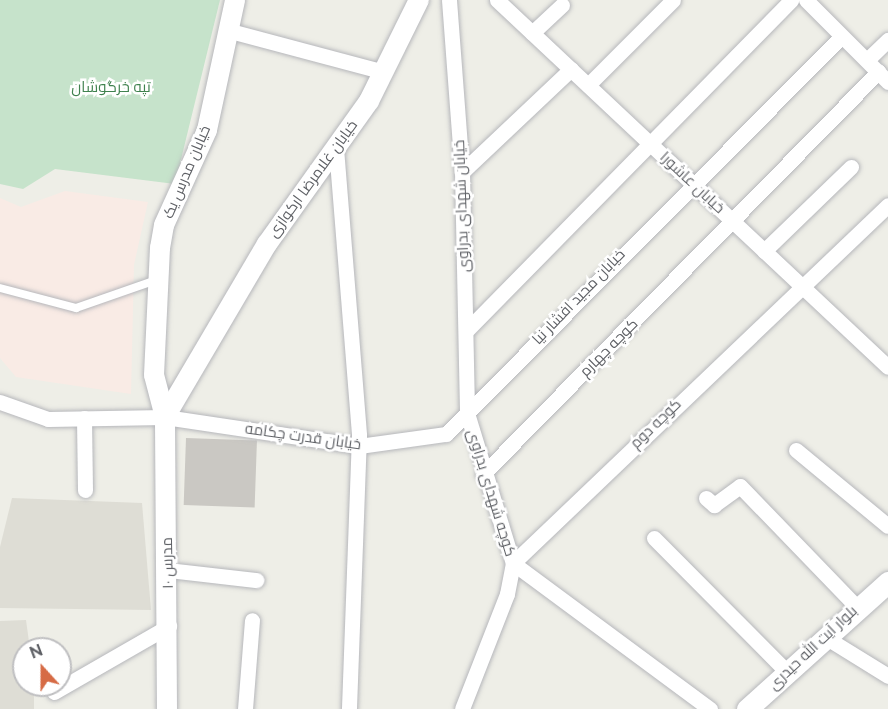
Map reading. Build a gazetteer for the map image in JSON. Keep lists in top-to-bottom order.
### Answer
{
  "streets": {
    "main road": ["بلوار آیت الله حیدری"],
    "street": [
      "خیابان مدرس یک",
      "خیابان غلامرضا ارکوازی",
      "خیابان عاشورا",
      "خیابان شهدای بدراوی",
      "خیابان مجید افشار نیا",
      "کوچه چهارم",
      "کوچه دوم",
      "خیابان قدرت چکامه",
      "کوچه شهدای بدراوی",
      "مدرس ۱۰"
    ]
  },
  "crossings": [
    ["خیابان مدرس یک", "خیابان غلامرضا ارکوازی"],
    ["خیابان مدرس یک", "خیابان قدرت چکامه"],
    ["خیابان مدرس یک", "مدرس ۱۰"],
    ["خیابان غلامرضا ارکوازی", "خیابان قدرت چکامه"],
    ["خیابان غلامرضا ارکوازی", "مدرس ۱۰"],
    ["خیابان عاشورا", "خیابان مجید افشار نیا"],
    ["خیابان عاشورا", "کوچه چهارم"],
    ["خیابان عاشورا", "کوچه دوم"],
    ["خیابان شهدای بدراوی", "خیابان مجید افشار نیا"],
    ["خیابان شهدای بدراوی", "خیابان قدرت چکامه"],
    ["خیابان شهدای بدراوی", "کوچه شهدای بدراوی"],
    ["خیابان مجید افشار نیا", "خیابان قدرت چکامه"],
    ["خیابان مجید افشار نیا", "کوچه شهدای بدراوی"],
    ["کوچه چهارم", "کوچه شهدای بدراوی"],
    ["کوچه دوم", "کوچه شهدای بدراوی"],
    ["خیابان قدرت چکامه", "کوچه شهدای بدراوی"],
    ["خیابان قدرت چکامه", "مدرس ۱۰"]
  ],
  "parks": ["تپه خرگوشان"],
  "north": "top"
}
